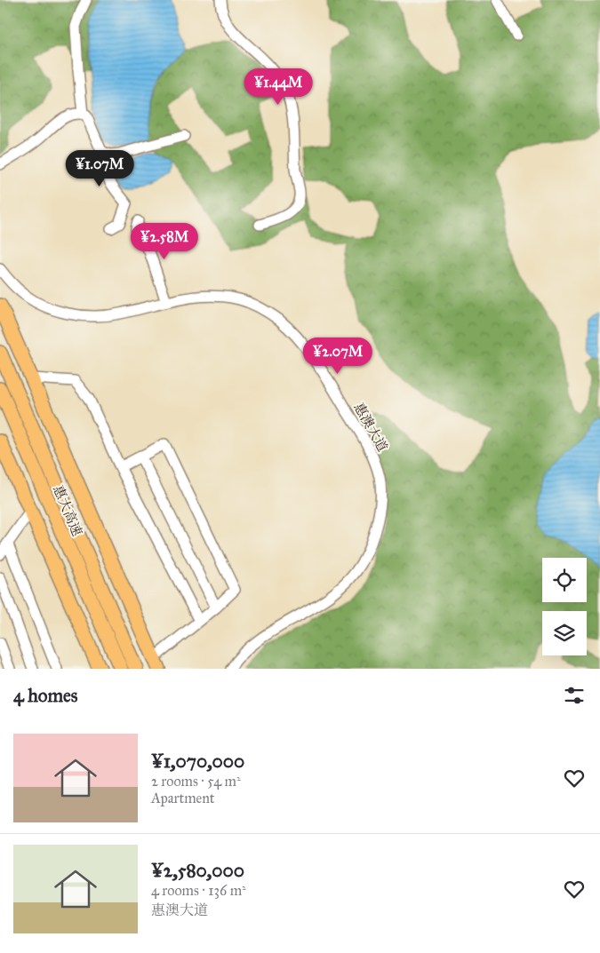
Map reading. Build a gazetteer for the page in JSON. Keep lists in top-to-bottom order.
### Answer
{
  "streets": {
    "highway": ["惠大高速"],
    "street": ["惠澳大道"]
  },
  "page": {
    "price": [
      "¥1.44M",
      "¥1.07M",
      "¥2.58M",
      "¥2.07M"
    ],
    "heading": "4 homes",
    "list": [
      {
        "name": "¥1,070,000",
        "note": "2 rooms · 54 m² · Apartment"
      },
      {
        "name": "¥2,580,000",
        "note": "4 rooms · 136 m² · 惠澳大道"
      }
    ]
  }
}
